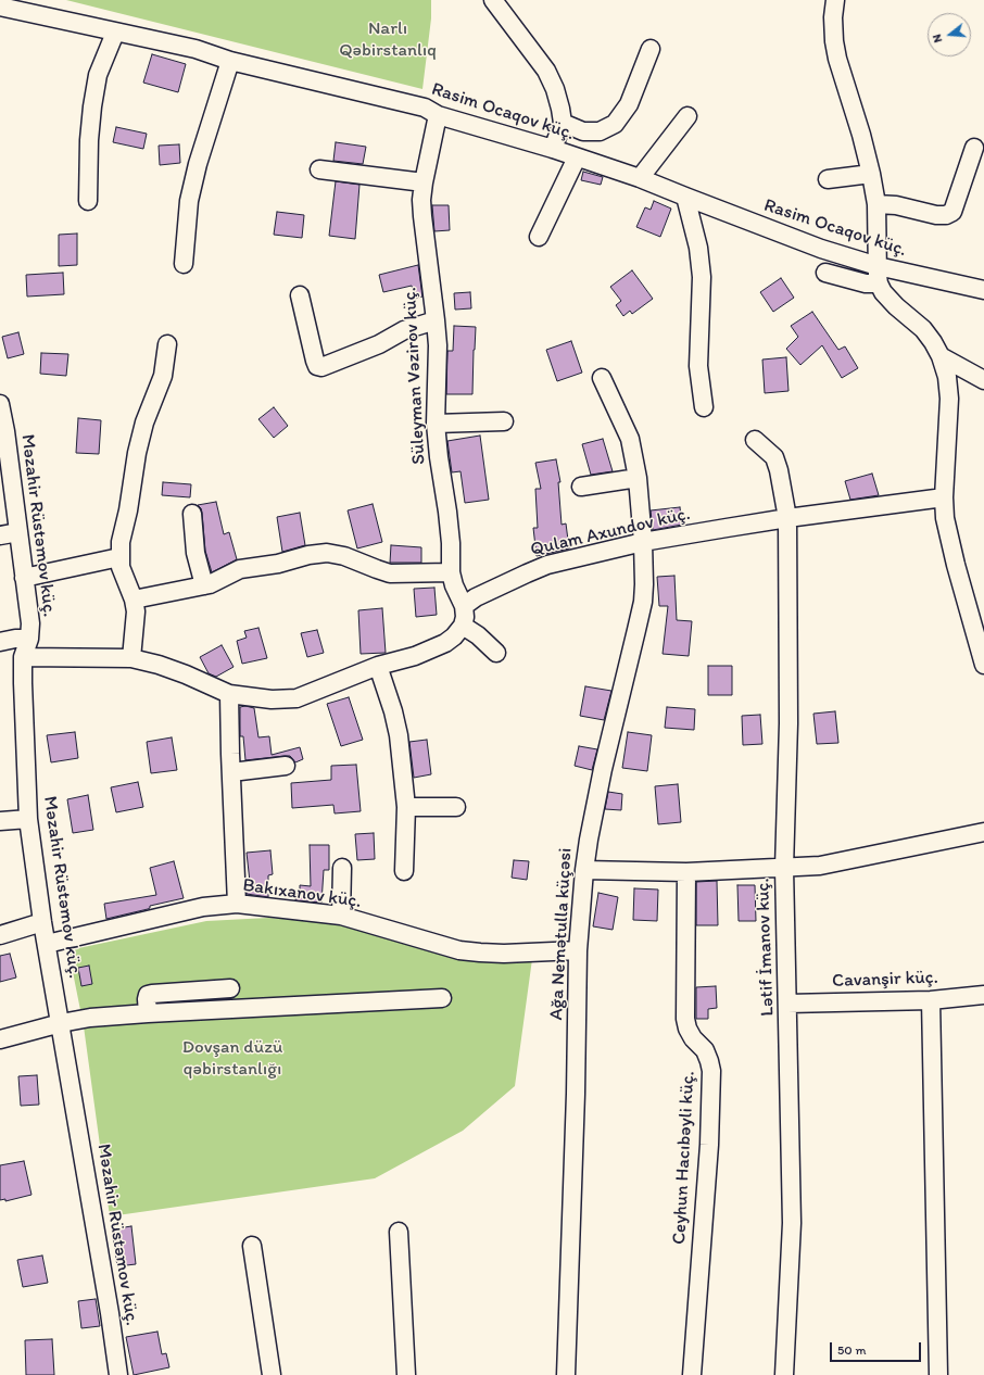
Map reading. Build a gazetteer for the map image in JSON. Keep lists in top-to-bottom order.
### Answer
{
  "streets": {
    "street": [
      "Rasim Ocaqov küç.",
      "Süleyman Vəzirov küç.",
      "Məzahir Rüstəmov küç.",
      "Qulam Axundov küç.",
      "Bakıxanov küç.",
      "Ağa Nemətulla küçəsi",
      "Lətif İmanov küç.",
      "Cavanşir küç.",
      "Ceyhun Hacıbəyli küç."
    ]
  },
  "crossings": [
    ["Rasim Ocaqov küç.", "Süleyman Vəzirov küç."],
    ["Süleyman Vəzirov küç.", "Qulam Axundov küç."],
    ["Məzahir Rüstəmov küç.", "Bakıxanov küç."],
    ["Qulam Axundov küç.", "Ağa Nemətulla küçəsi"],
    ["Qulam Axundov küç.", "Lətif İmanov küç."],
    ["Bakıxanov küç.", "Ağa Nemətulla küçəsi"],
    ["Lətif İmanov küç.", "Cavanşir küç."]
  ],
  "parks": ["Narlı Qəbirstanlıq", "Dovşan düzü qəbirstanlığı"],
  "scale_bar": "50 m",
  "north": "left"
}
